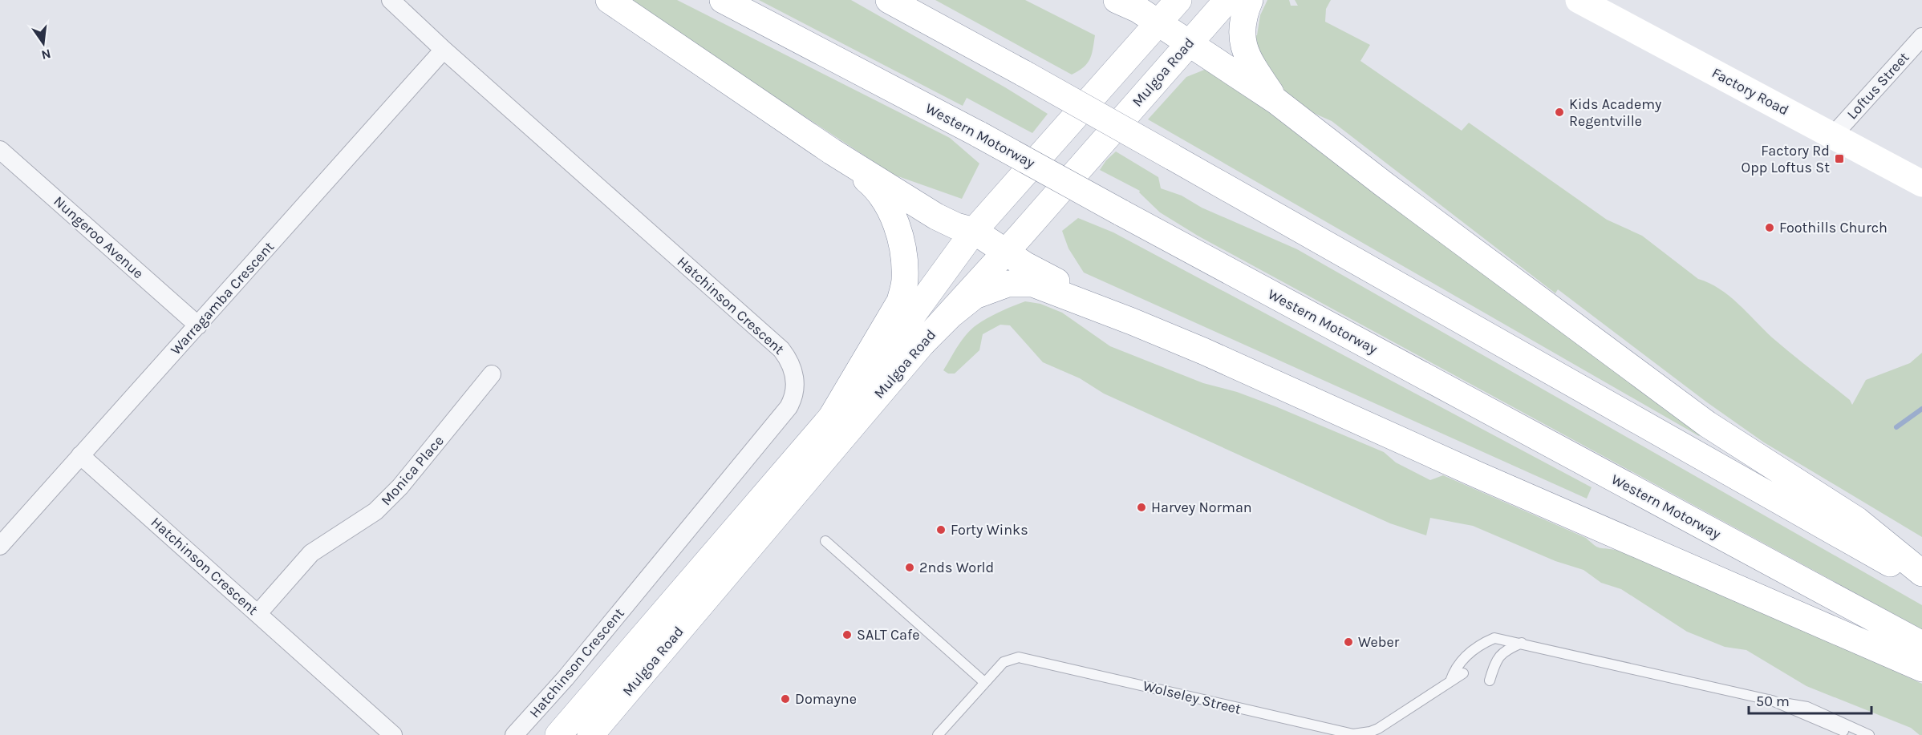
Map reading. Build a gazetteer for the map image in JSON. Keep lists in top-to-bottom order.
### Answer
{
  "streets": {
    "main road": ["Mulgoa Road", "Factory Road", "Western Motorway"],
    "street": [
      "Loftus Street",
      "Nungeroo Avenue",
      "Warragamba Crescent",
      "Hatchinson Crescent",
      "Monica Place"
    ],
    "lane": ["Wolseley Street"]
  },
  "crossings": [
    ["Loftus Street", "Factory Road"],
    ["Nungeroo Avenue", "Warragamba Crescent"],
    ["Warragamba Crescent", "Hatchinson Crescent"],
    ["Hatchinson Crescent", "Monica Place"]
  ],
  "places": {
    "other": [
      "Kids Academy Regentville",
      "Foothills Church",
      "Harvey Norman",
      "Forty Winks",
      "2nds World",
      "SALT Cafe",
      "Weber",
      "Domayne"
    ],
    "transit": ["Factory Rd Opp Loftus St"]
  },
  "scale_bar": "50 m",
  "north": "bottom"
}
